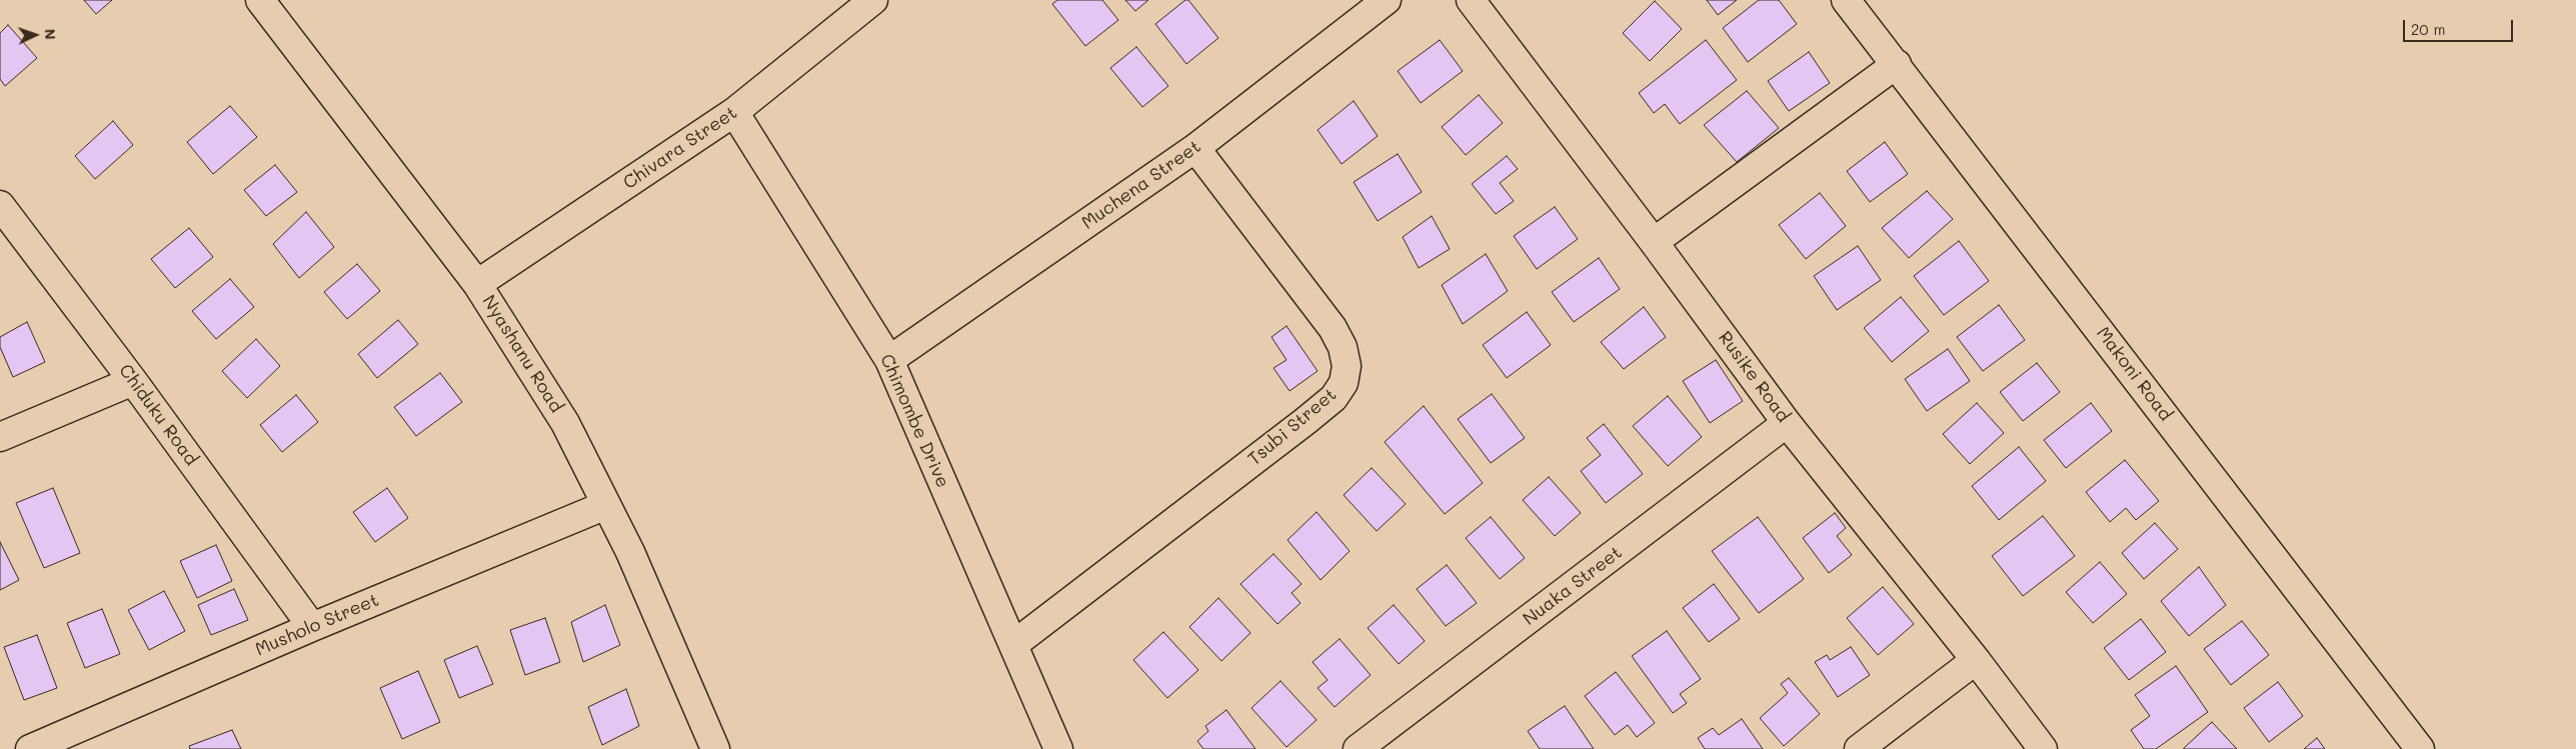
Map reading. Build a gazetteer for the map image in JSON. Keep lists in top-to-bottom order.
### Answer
{
  "streets": {
    "street": [
      "Chivara Street",
      "Muchena Street",
      "Nyashanu Road",
      "Makoni Road",
      "Rusike Road",
      "Chiduku Road",
      "Chimombe Drive",
      "Tsubi Street",
      "Nuaka Street",
      "Musholo Street"
    ]
  },
  "crossings": [
    ["Chivara Street", "Nyashanu Road"],
    ["Chivara Street", "Chimombe Drive"],
    ["Muchena Street", "Chimombe Drive"],
    ["Muchena Street", "Tsubi Street"],
    ["Nyashanu Road", "Musholo Street"],
    ["Rusike Road", "Nuaka Street"],
    ["Chiduku Road", "Musholo Street"],
    ["Chimombe Drive", "Tsubi Street"]
  ],
  "scale_bar": "20 m",
  "north": "right"
}
